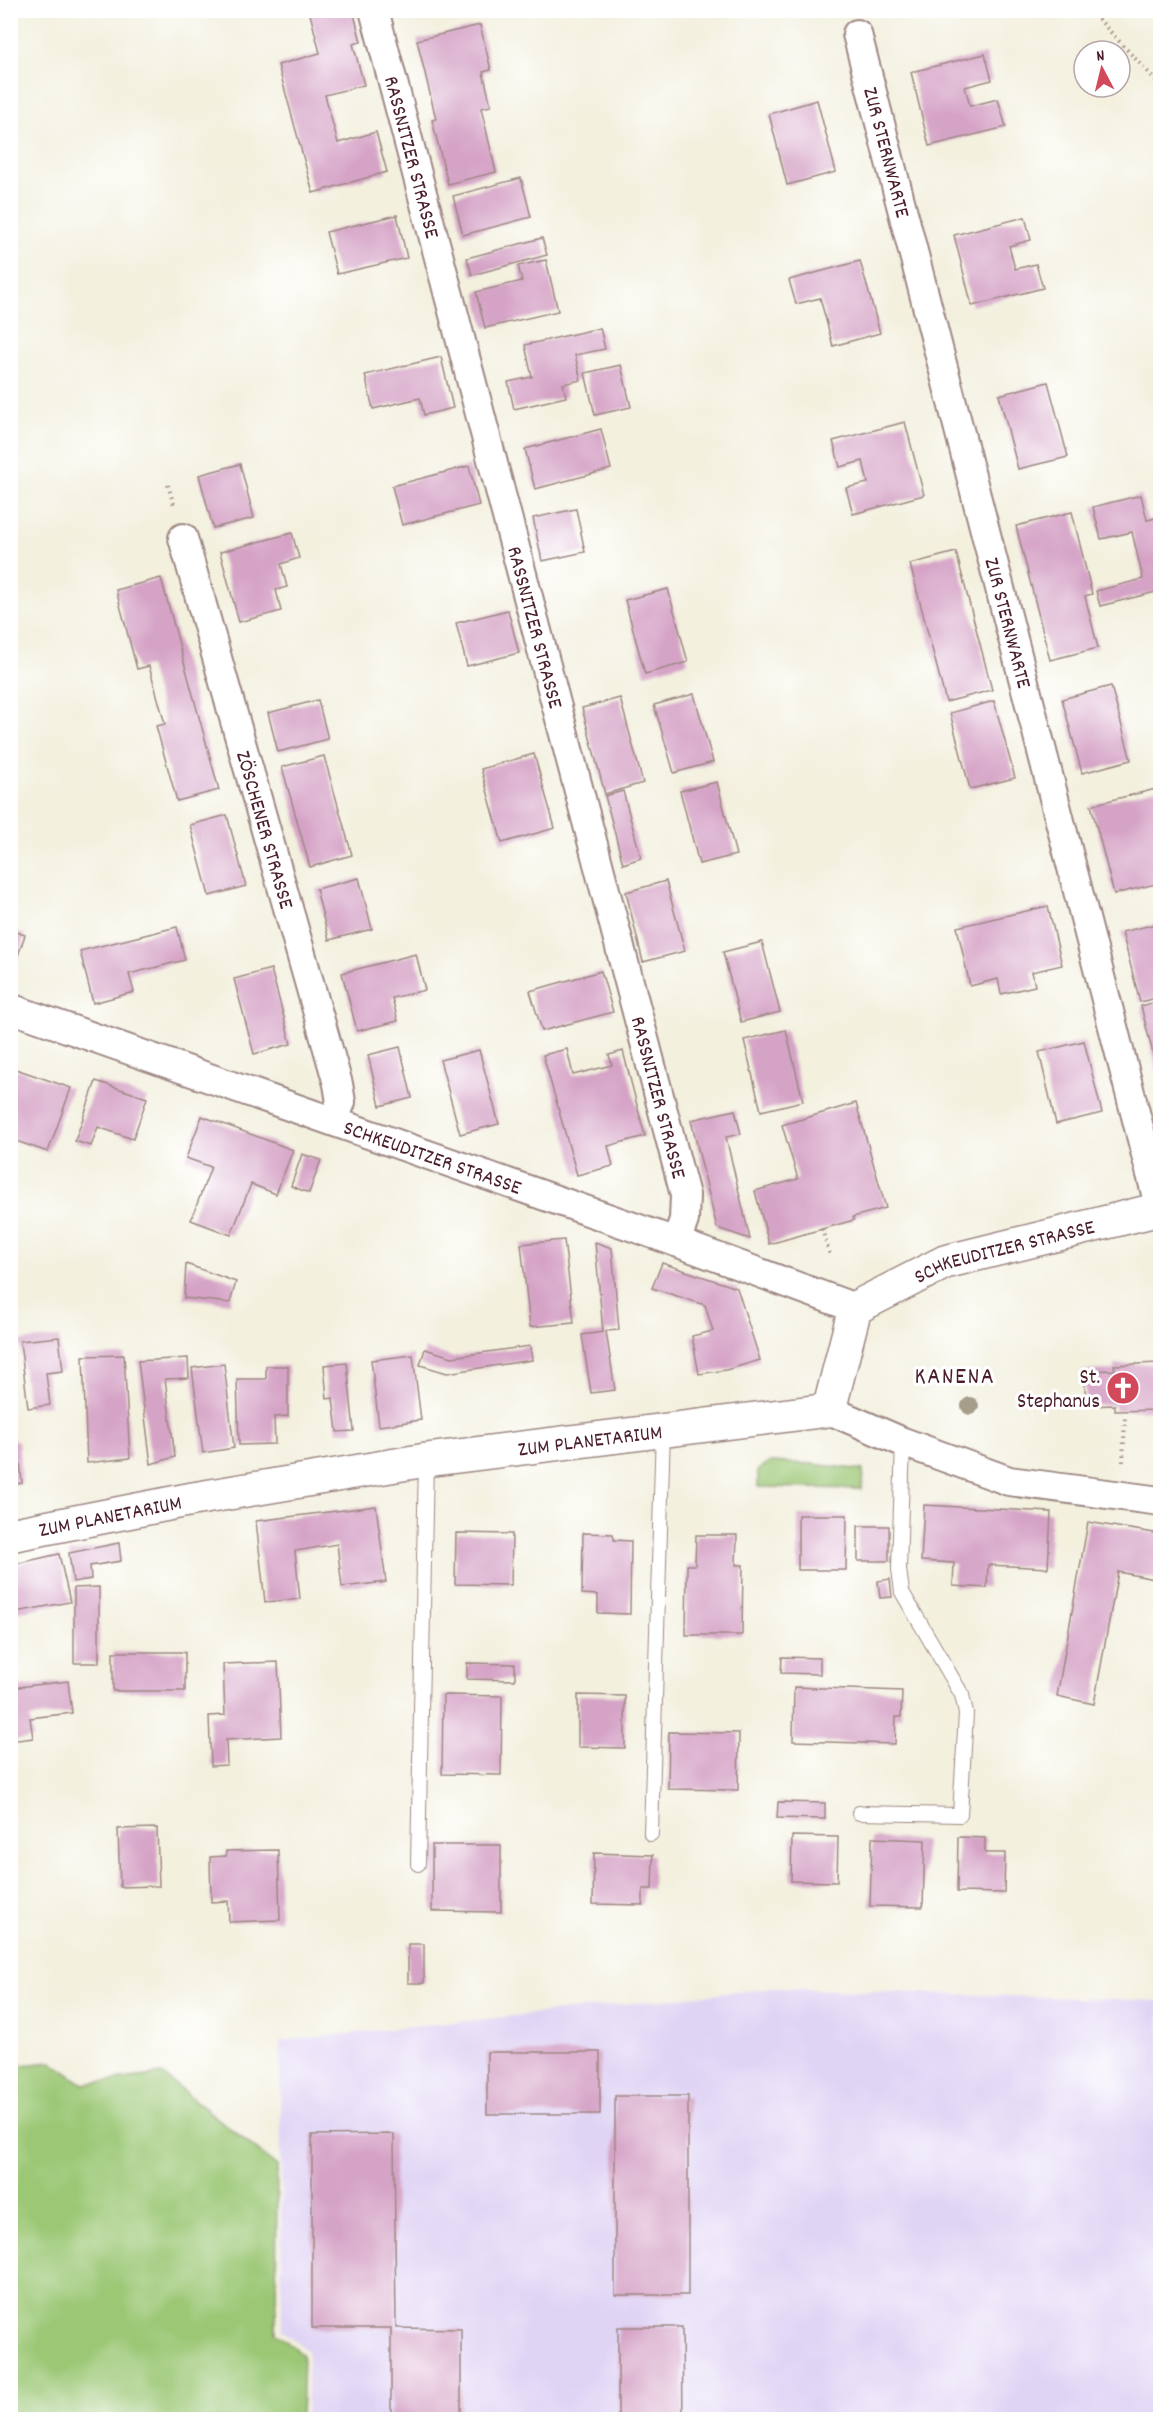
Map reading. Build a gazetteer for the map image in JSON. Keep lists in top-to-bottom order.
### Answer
{
  "streets": {
    "street": [
      "ZUR STERNWARTE",
      "RASSNITZER STRASSE",
      "ZÖSCHENER STRASSE",
      "SCHKEUDITZER STRASSE",
      "ZUM PLANETARIUM"
    ]
  },
  "crossings": [
    ["ZUR STERNWARTE", "SCHKEUDITZER STRASSE"],
    ["RASSNITZER STRASSE", "SCHKEUDITZER STRASSE"],
    ["ZÖSCHENER STRASSE", "SCHKEUDITZER STRASSE"]
  ],
  "districts": ["KANENA"],
  "places": {
    "church": ["St. Stephanus"]
  },
  "north": "top"
}
